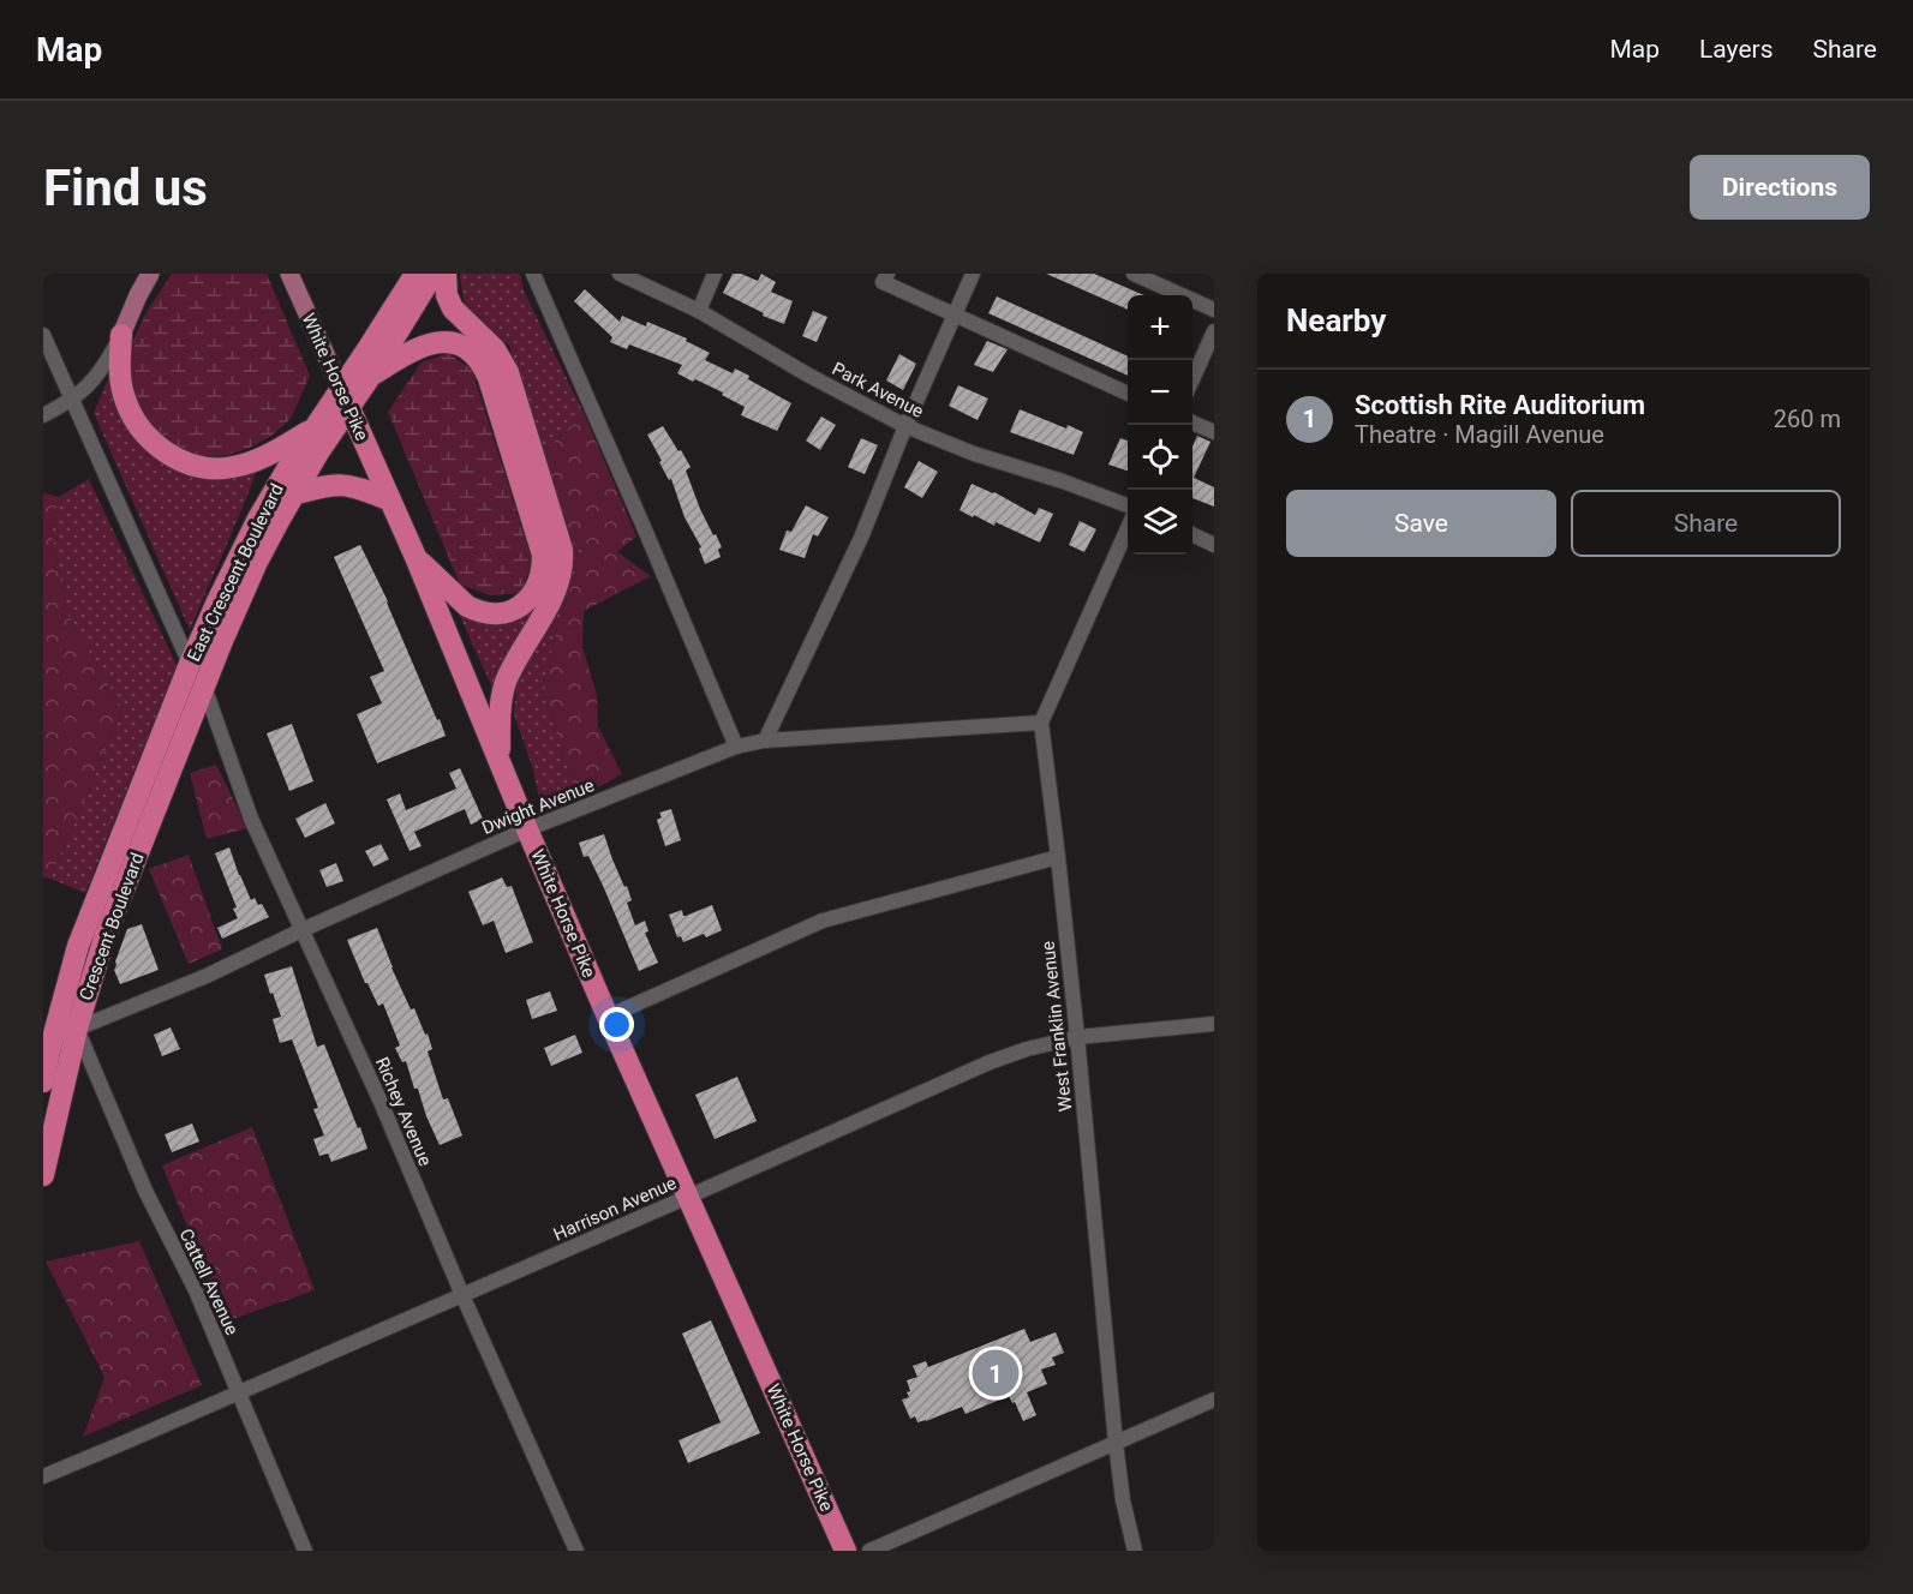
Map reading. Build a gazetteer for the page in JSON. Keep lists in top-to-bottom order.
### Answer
{
  "streets": {
    "highway": ["White Horse Pike", "East Crescent Boulevard", "Crescent Boulevard"],
    "street": [
      "Park Avenue",
      "Dwight Avenue",
      "West Franklin Avenue",
      "Richey Avenue",
      "Harrison Avenue",
      "Cattell Avenue"
    ]
  },
  "crossings": [
    ["White Horse Pike", "East Crescent Boulevard"],
    ["White Horse Pike", "Dwight Avenue"],
    ["White Horse Pike", "Harrison Avenue"],
    ["East Crescent Boulevard", "Crescent Boulevard"],
    ["East Crescent Boulevard", "Richey Avenue"],
    ["Dwight Avenue", "Crescent Boulevard"],
    ["Dwight Avenue", "West Franklin Avenue"],
    ["Dwight Avenue", "Richey Avenue"],
    ["Dwight Avenue", "Cattell Avenue"],
    ["Crescent Boulevard", "Richey Avenue"],
    ["Crescent Boulevard", "Cattell Avenue"],
    ["West Franklin Avenue", "Harrison Avenue"],
    ["Richey Avenue", "Harrison Avenue"],
    ["Harrison Avenue", "Cattell Avenue"]
  ],
  "page": {
    "header": "Map",
    "nav": ["Map", "Layers", "Share"],
    "buttons": [
      "Directions",
      ["Save", "Share"]
    ],
    "title": "Find us",
    "heading": "Nearby",
    "map_buttons": ["+", "−"],
    "list": [
      {
        "mark": "1",
        "name": "Scottish Rite Auditorium",
        "note": "Theatre · Magill Avenue",
        "value": "260 m"
      }
    ],
    "pins": "1"
  }
}
